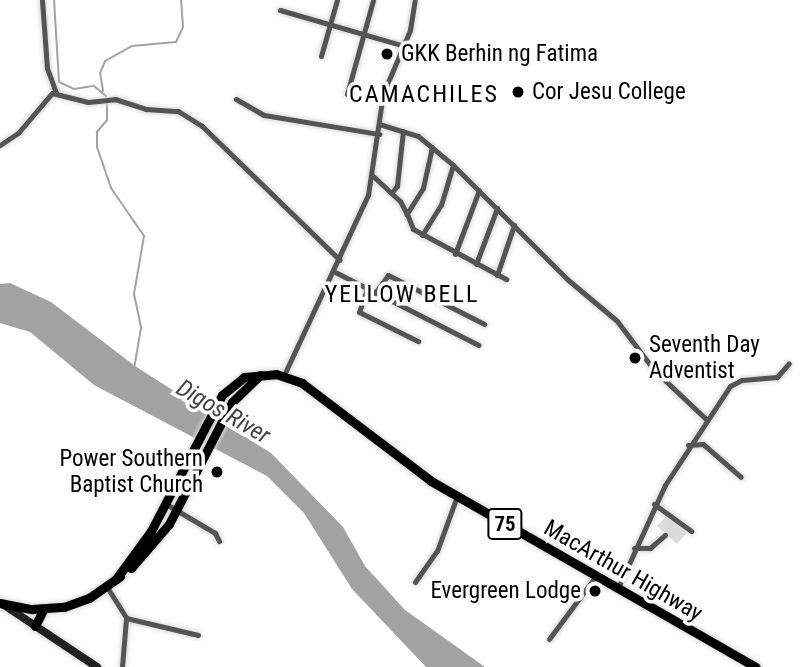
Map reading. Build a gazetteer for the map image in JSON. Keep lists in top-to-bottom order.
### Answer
{
  "streets": {
    "highway": ["75", "MacArthur Highway"]
  },
  "districts": ["CAMACHILES", "YELLOW BELL"],
  "water": ["Digos River"],
  "places": [
    "GKK Berhin ng Fatima",
    "Cor Jesu College",
    "Seventh Day Adventist",
    "Power Southern Baptist Church",
    "Evergreen Lodge"
  ]
}
